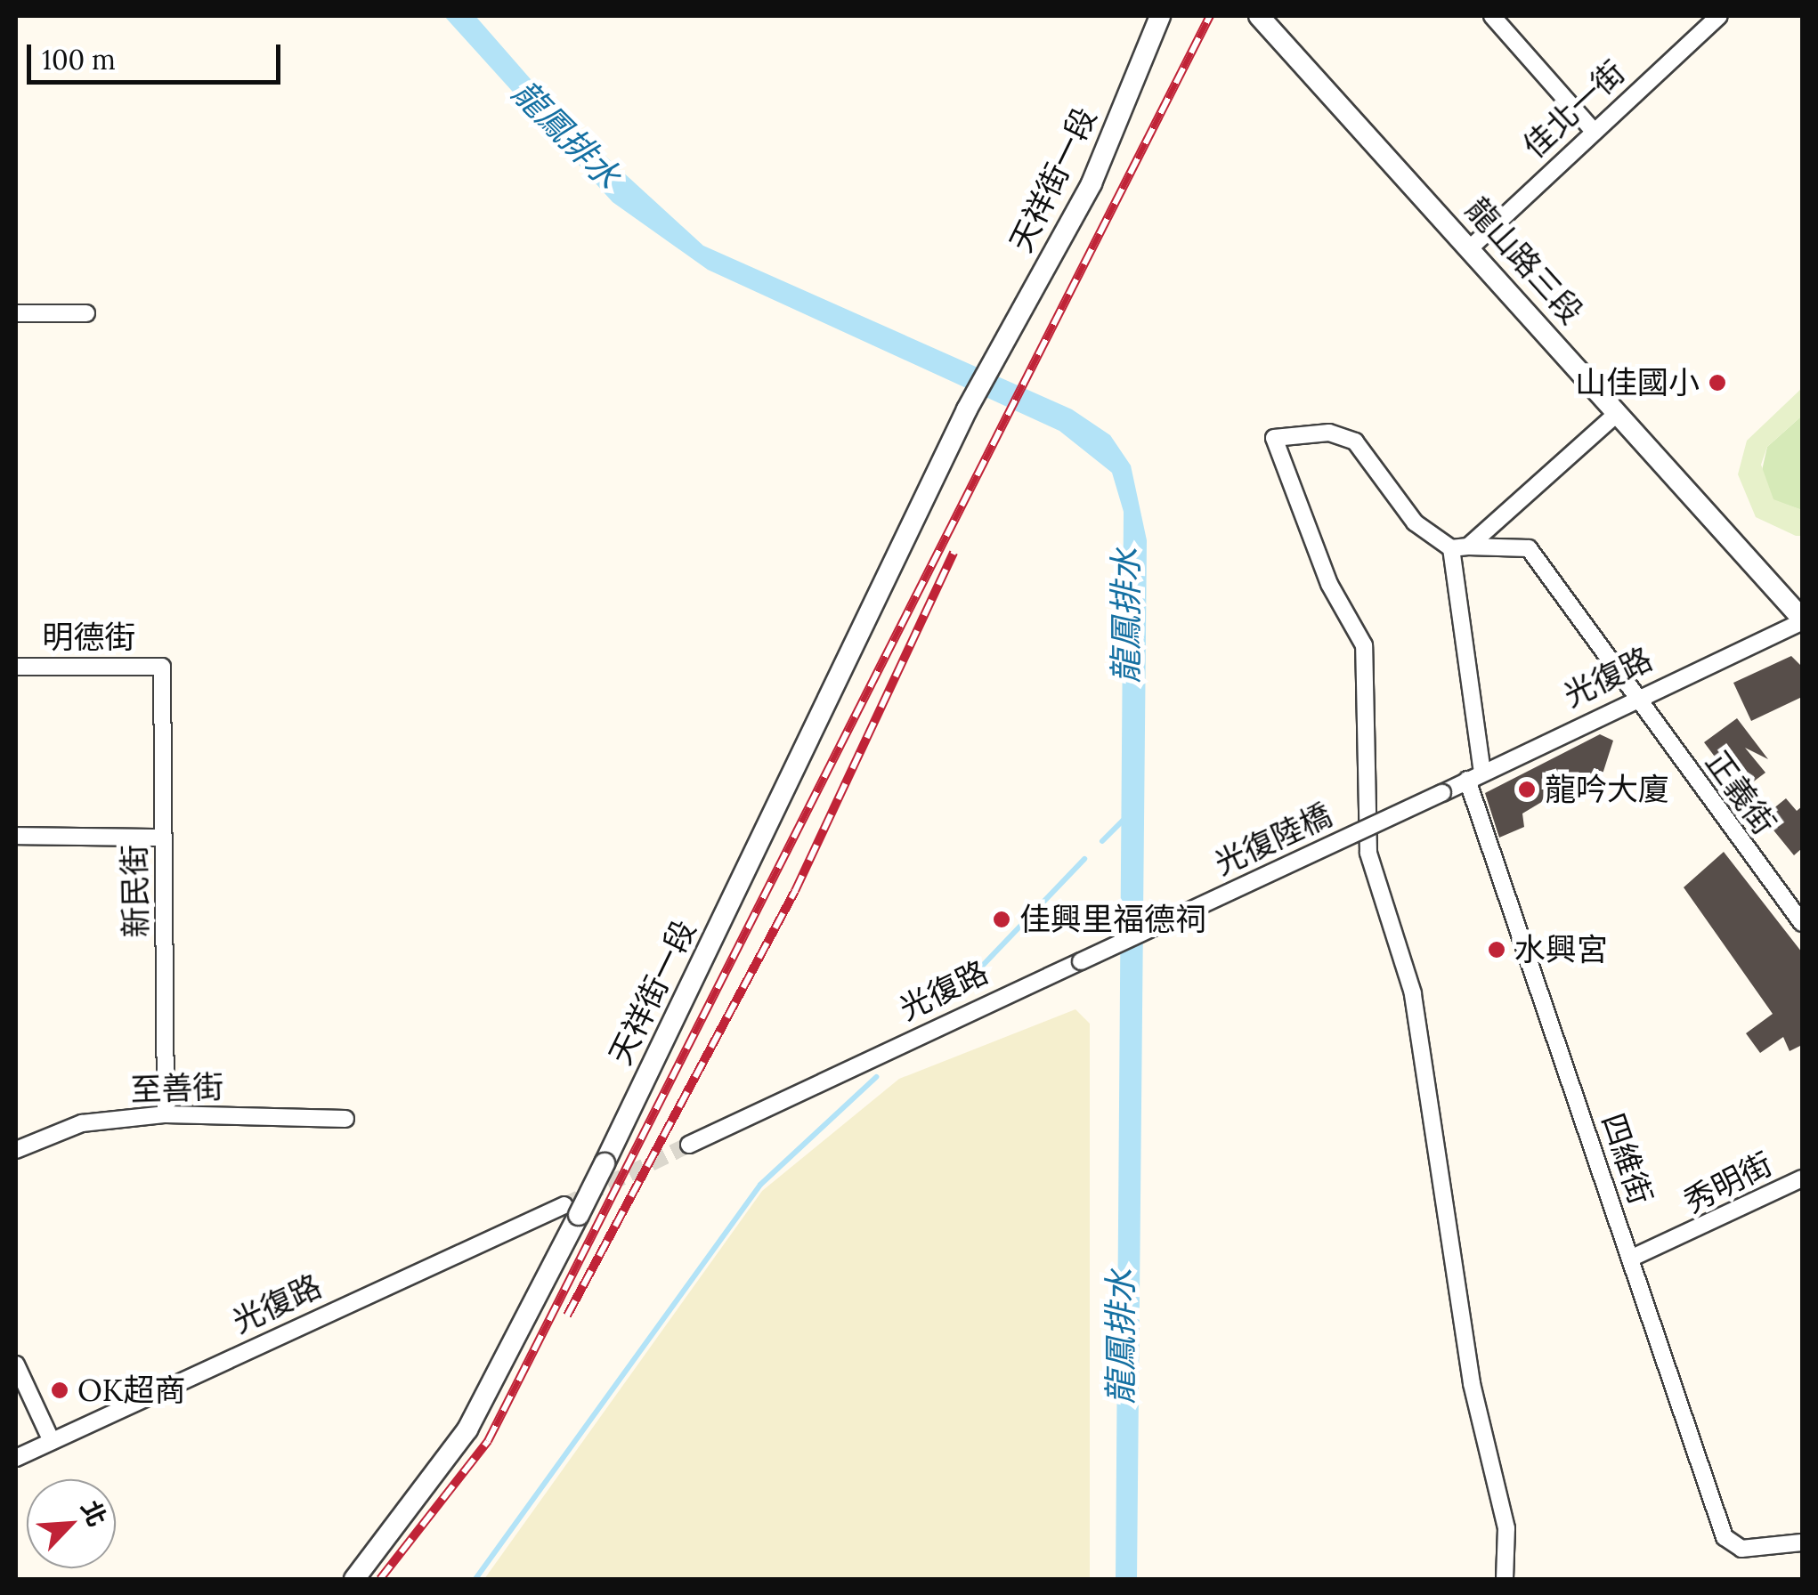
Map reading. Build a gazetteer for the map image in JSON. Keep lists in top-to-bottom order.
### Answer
{
  "streets": {
    "street": [
      "佳北一街",
      "天祥街一段",
      "龍山路三段",
      "明德街",
      "光復路",
      "正義街",
      "光復陸橋",
      "新民街",
      "至善街",
      "四維街",
      "秀明街"
    ]
  },
  "crossings": [
    ["佳北一街", "龍山路三段"],
    ["天祥街一段", "光復路"],
    ["龍山路三段", "光復路"],
    ["明德街", "新民街"],
    ["光復路", "正義街"],
    ["光復路", "光復陸橋"],
    ["光復路", "四維街"],
    ["正義街", "四維街"],
    ["新民街", "至善街"],
    ["四維街", "秀明街"]
  ],
  "water": ["龍鳳排水"],
  "places": [
    "山佳國小",
    "龍吟大廈",
    "佳興里福德祠",
    "水興宮",
    "OK超商"
  ],
  "scale_bar": "100 m",
  "north": "top right"
}
